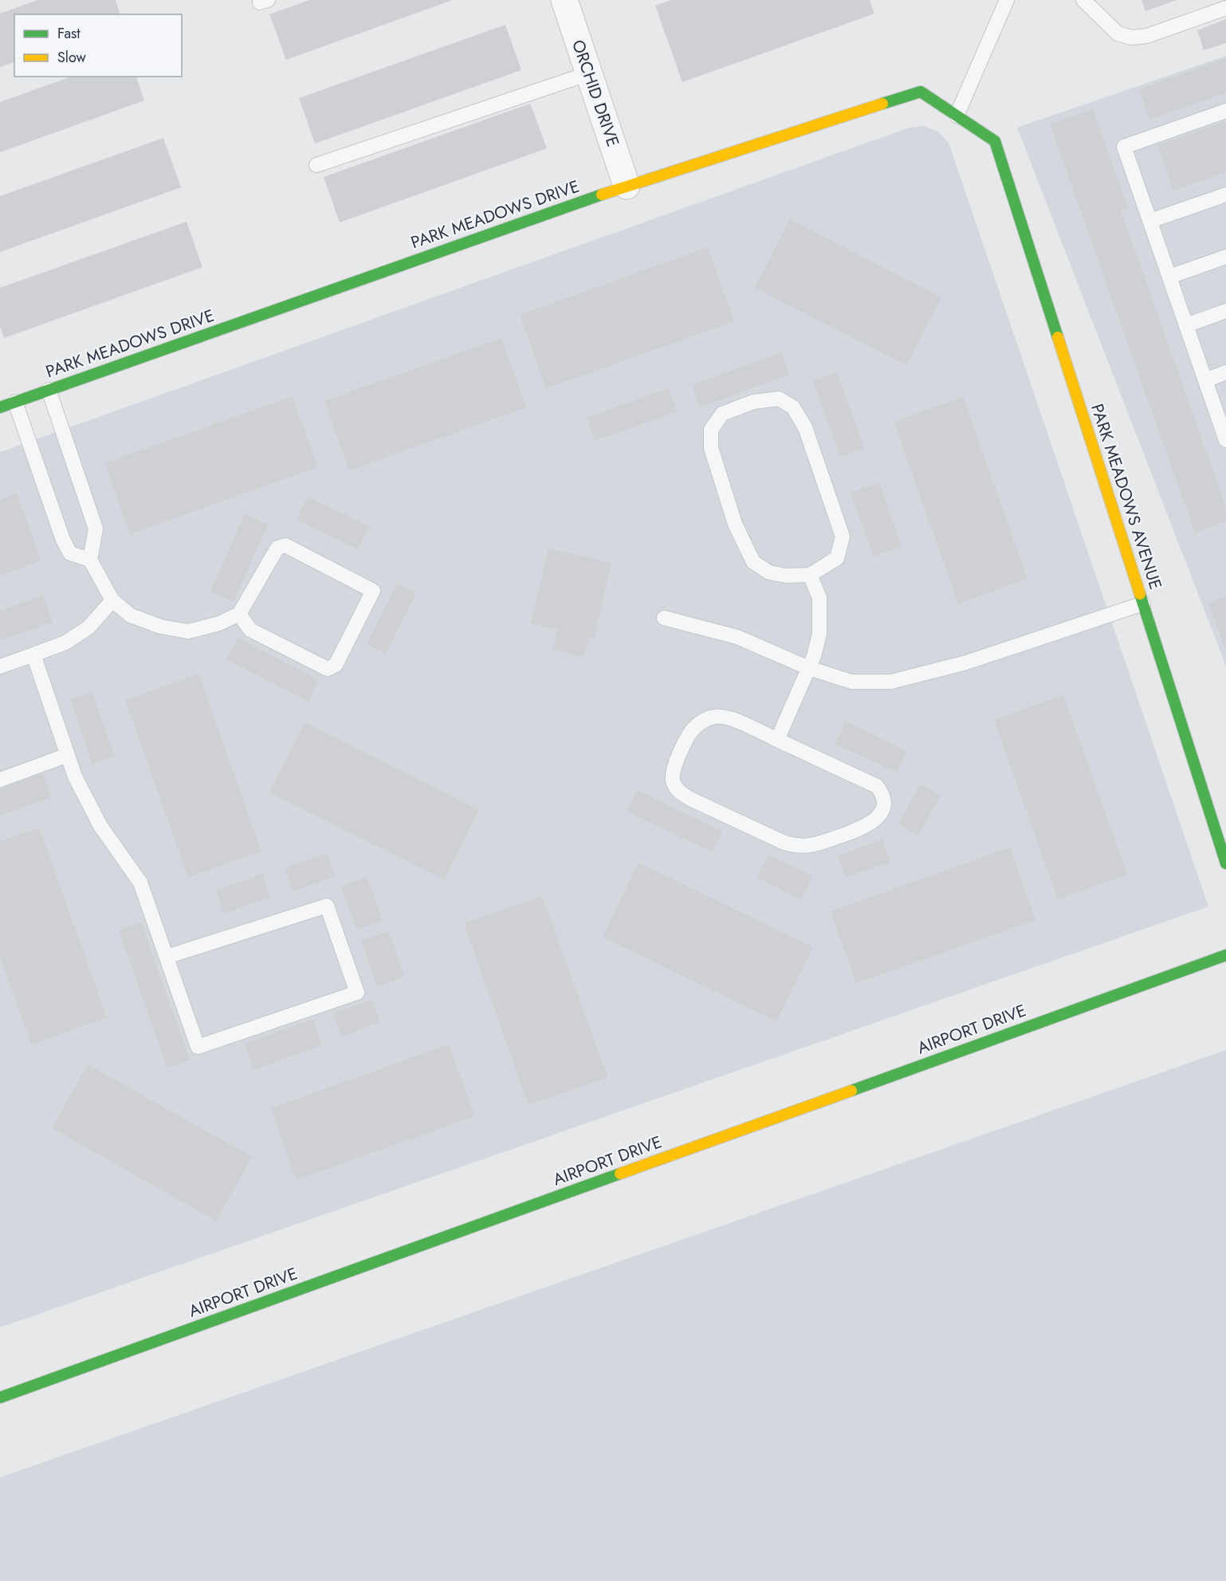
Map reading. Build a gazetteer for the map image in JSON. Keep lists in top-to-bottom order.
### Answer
{
  "streets": {
    "street": [
      "ORCHID DRIVE",
      "PARK MEADOWS DRIVE",
      "PARK MEADOWS AVENUE",
      "AIRPORT DRIVE"
    ]
  },
  "crossings": [
    ["ORCHID DRIVE", "PARK MEADOWS DRIVE"],
    ["PARK MEADOWS DRIVE", "PARK MEADOWS AVENUE"]
  ],
  "legend": ["Fast", "Slow"]
}
